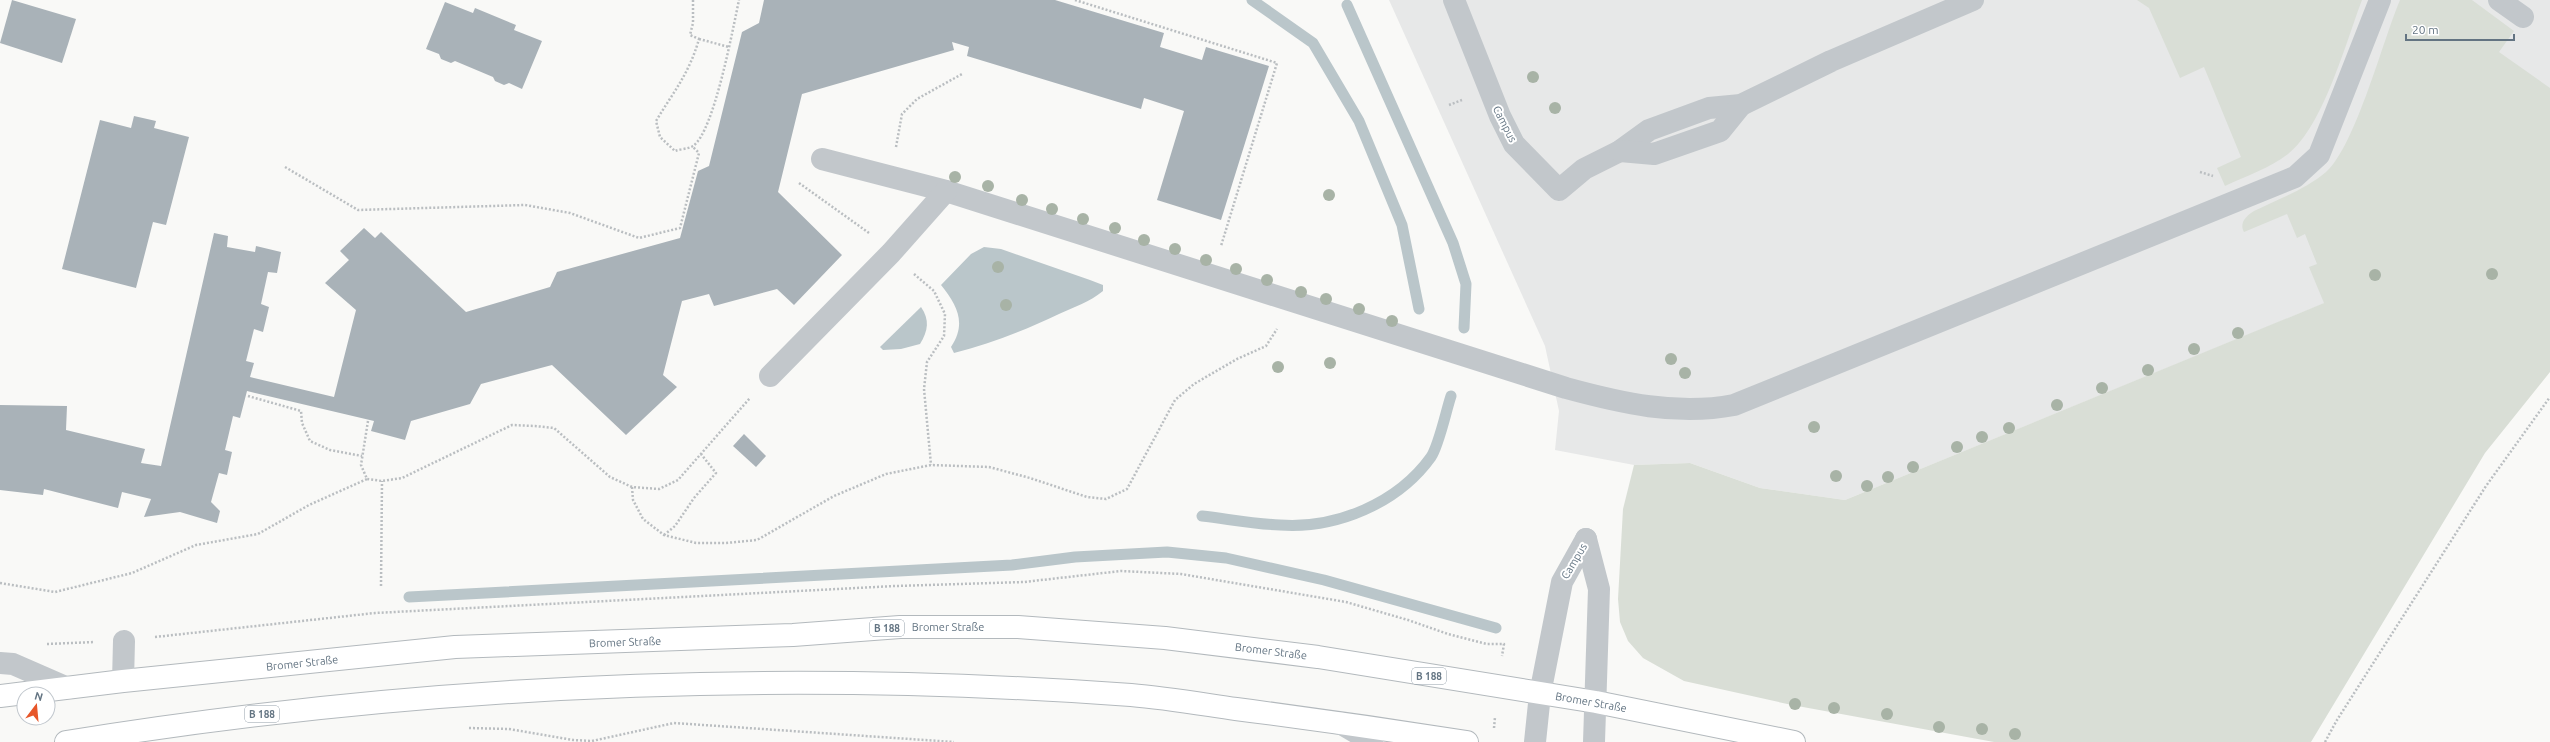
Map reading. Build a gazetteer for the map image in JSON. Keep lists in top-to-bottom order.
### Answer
{
  "streets": {
    "main road": ["Bromer Straße", "B 188"],
    "street": ["Campus"]
  },
  "crossings": [
    ["Campus", "Bromer Straße"]
  ],
  "scale_bar": "20 m",
  "north": "top"
}
